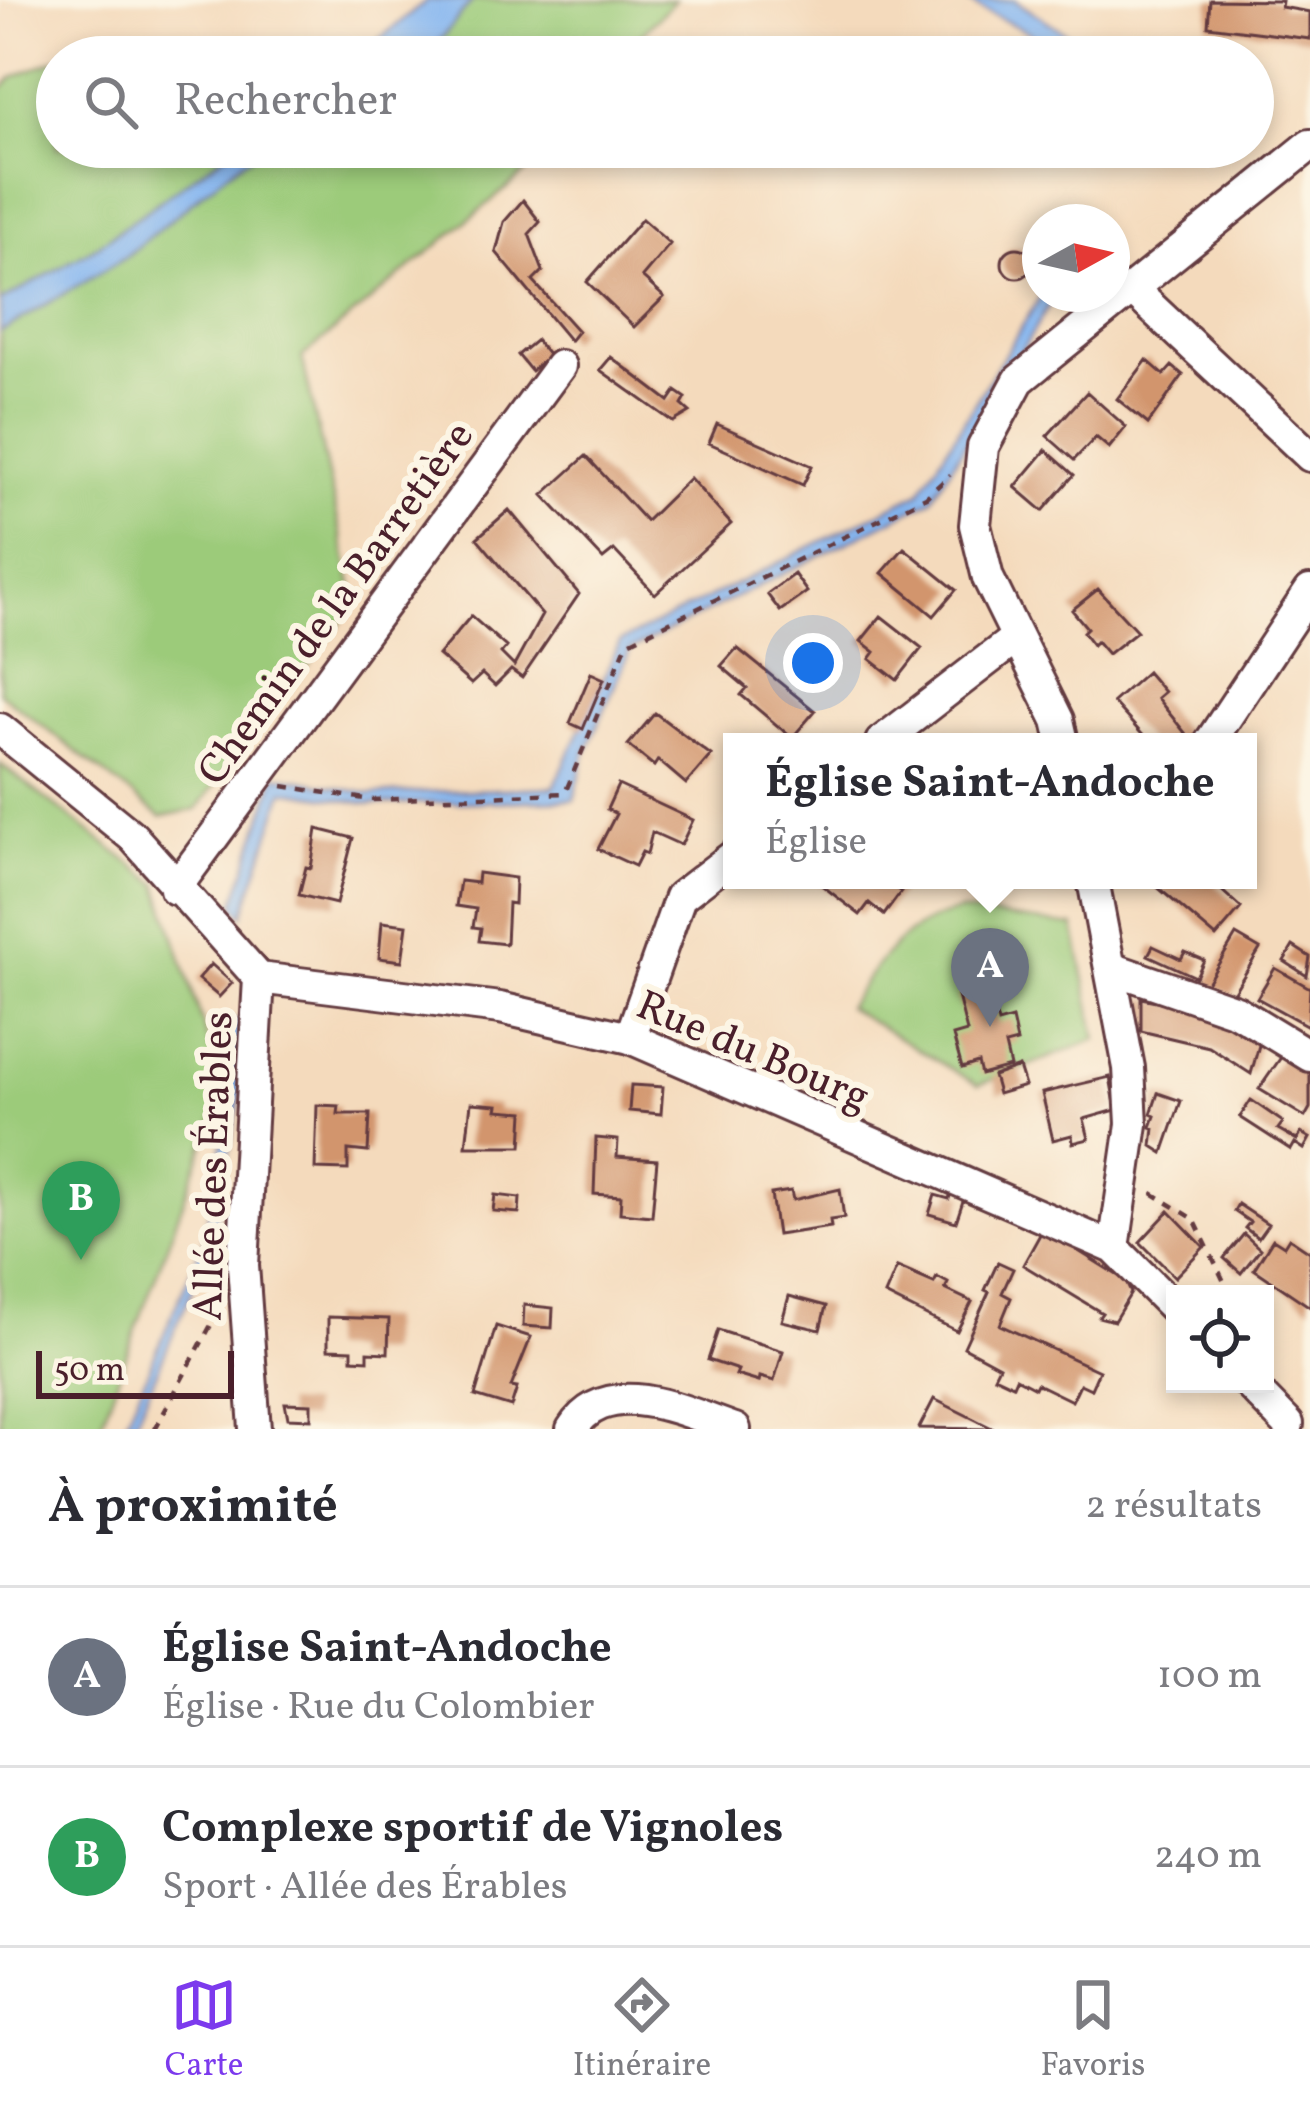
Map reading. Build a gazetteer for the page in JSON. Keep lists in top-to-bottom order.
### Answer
{
  "streets": {
    "street": ["Chemin de la Barretière", "Rue du Bourg", "Allée des Érables"]
  },
  "crossings": [
    ["Rue du Bourg", "Allée des Érables"]
  ],
  "scale_bar": "50 m",
  "north": "right",
  "page": {
    "search": "Rechercher",
    "popup": ["Église Saint-Andoche", "Église"],
    "pins": ["A", "B"],
    "scale": "50 m",
    "heading": ["À proximité", "2 résultats"],
    "list": [
      {
        "mark": "A",
        "name": "Église Saint-Andoche",
        "note": "Église · Rue du Colombier",
        "value": "100 m"
      },
      {
        "mark": "B",
        "name": "Complexe sportif de Vignoles",
        "note": "Sport · Allée des Érables",
        "value": "240 m"
      }
    ],
    "nav": ["Carte", "Itinéraire", "Favoris"]
  }
}
